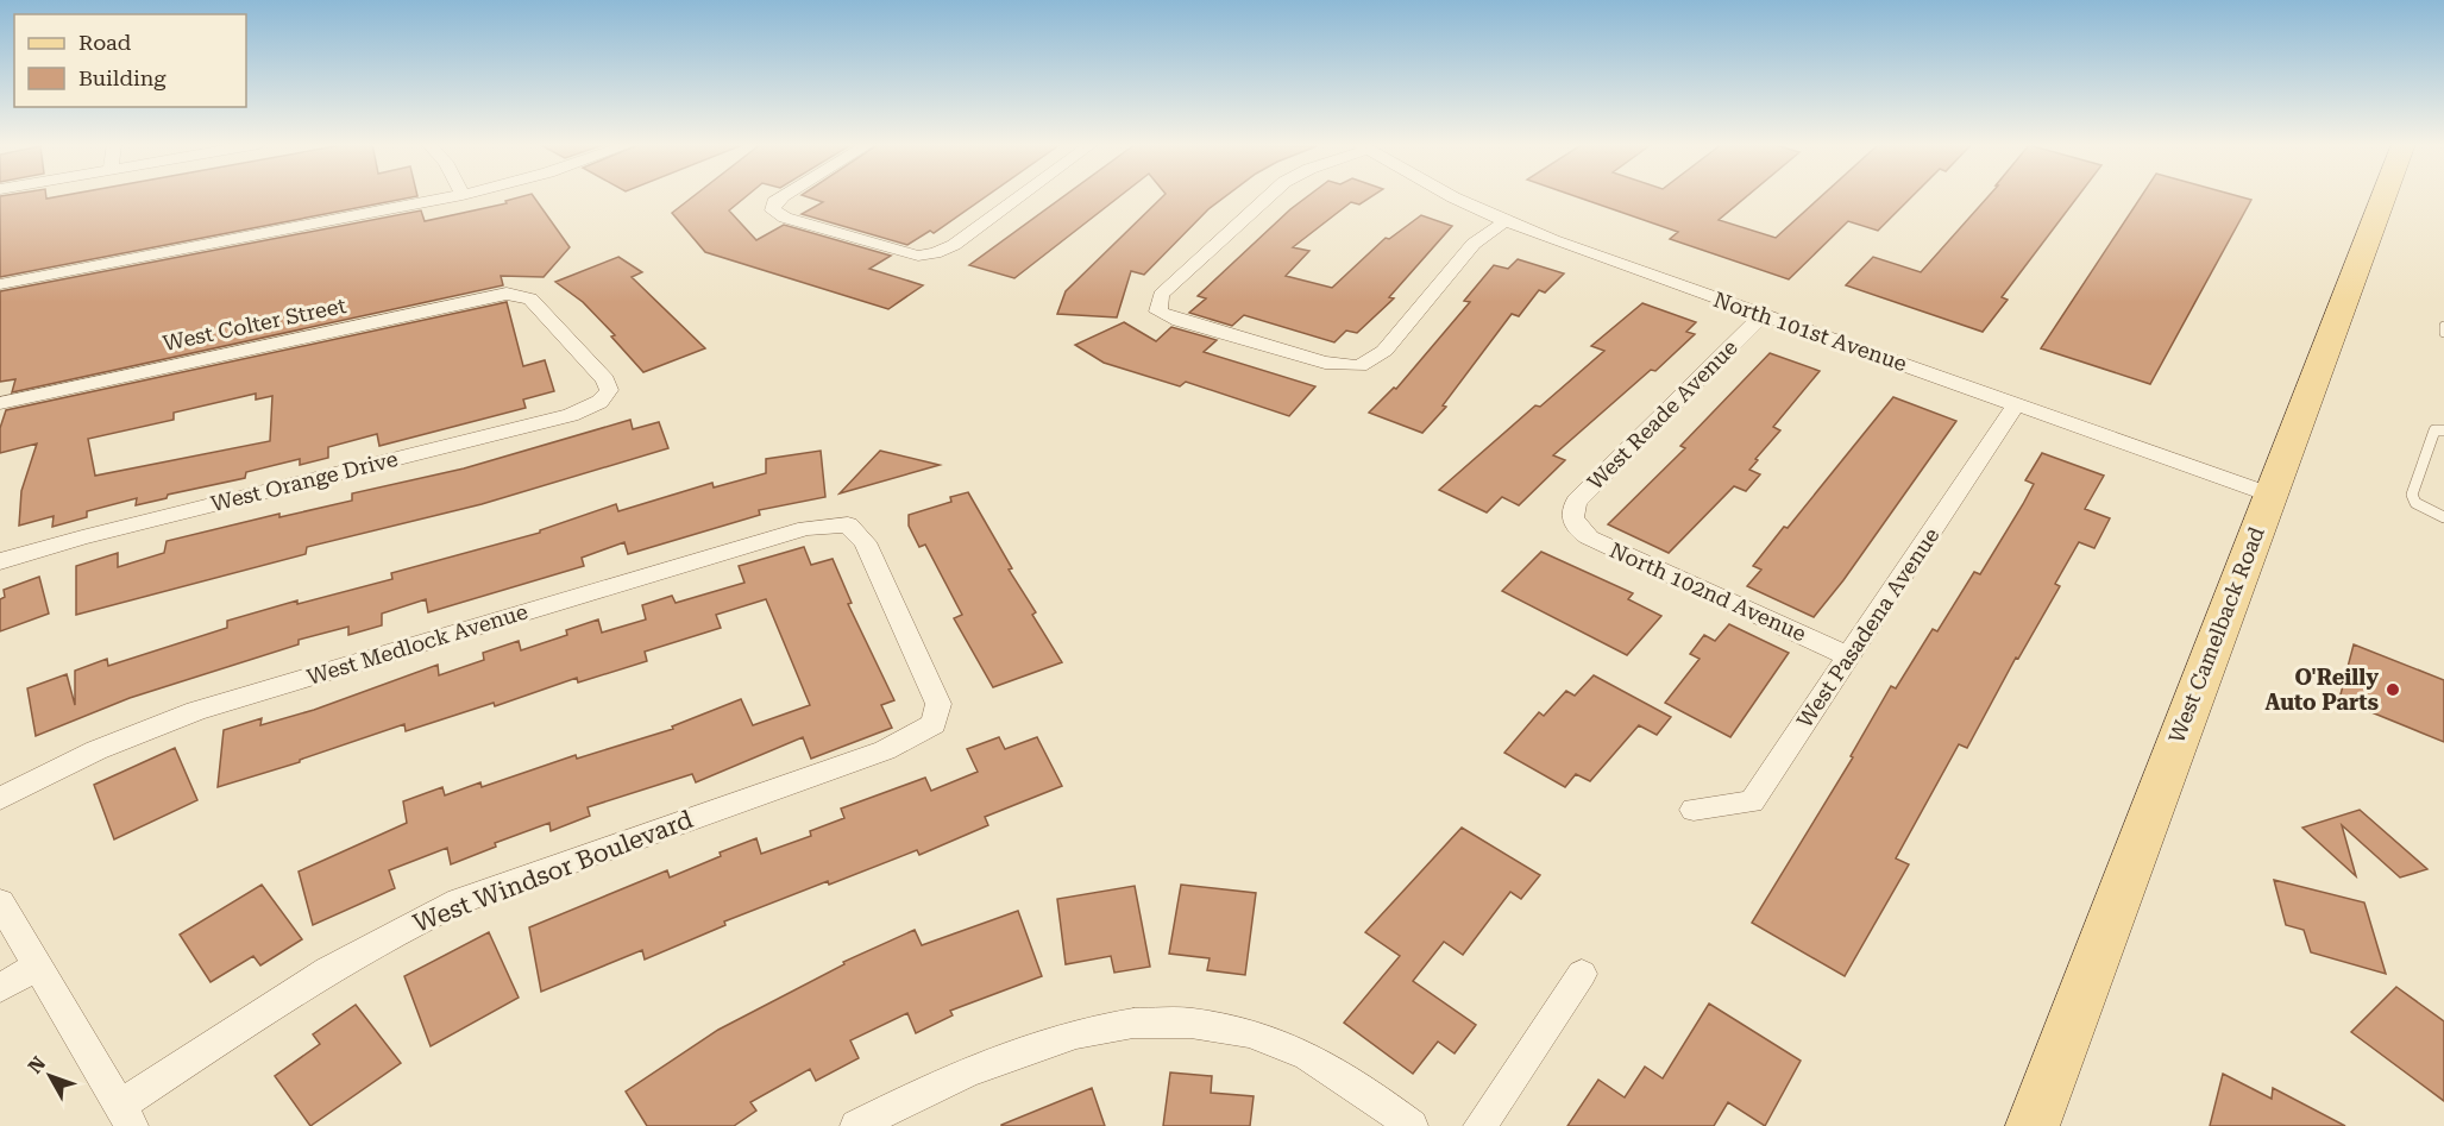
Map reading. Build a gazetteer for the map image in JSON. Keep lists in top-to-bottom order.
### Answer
{
  "streets": {
    "main road": ["West Camelback Road"],
    "street": [
      "West Colter Street",
      "North 101st Avenue",
      "West Reade Avenue",
      "West Orange Drive",
      "North 102nd Avenue",
      "West Pasadena Avenue",
      "West Medlock Avenue",
      "West Windsor Boulevard"
    ]
  },
  "crossings": [
    ["West Colter Street", "West Orange Drive"],
    ["North 101st Avenue", "West Reade Avenue"],
    ["North 101st Avenue", "West Pasadena Avenue"],
    ["North 101st Avenue", "West Camelback Road"],
    ["West Reade Avenue", "North 102nd Avenue"],
    ["North 102nd Avenue", "West Pasadena Avenue"],
    ["West Medlock Avenue", "West Windsor Boulevard"]
  ],
  "places": ["O'Reilly Auto Parts"],
  "legend": ["Road", "Building"],
  "north": "top left"
}
